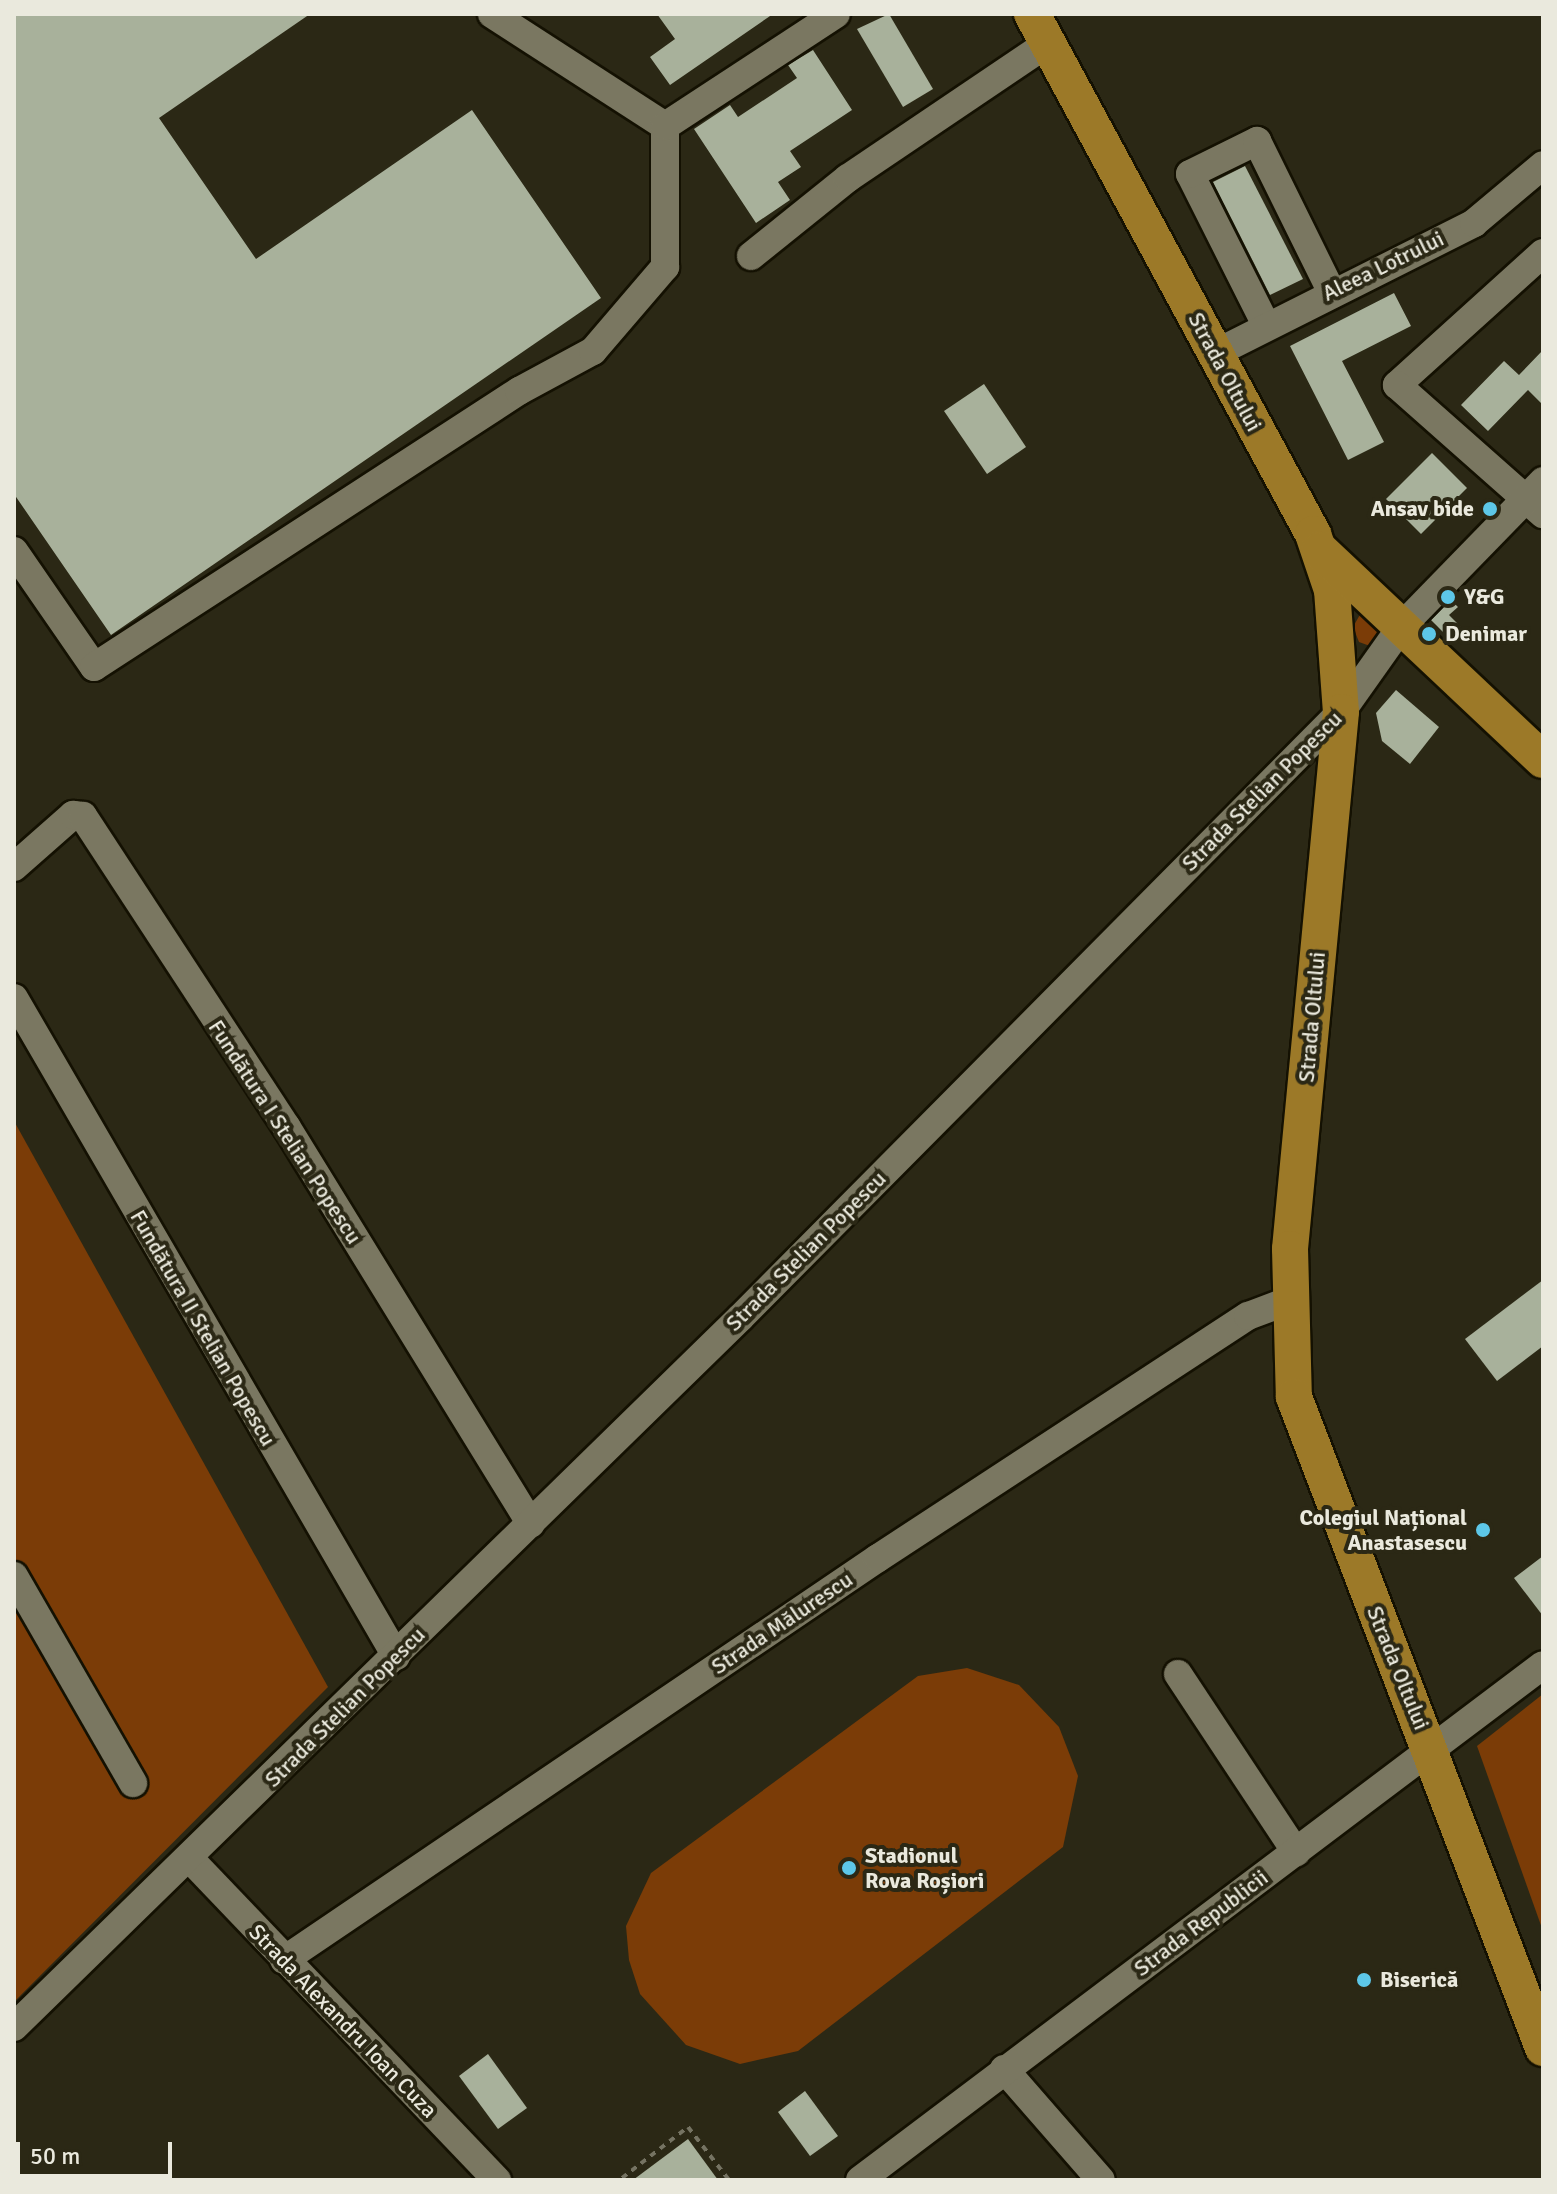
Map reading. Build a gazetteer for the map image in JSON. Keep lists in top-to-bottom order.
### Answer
{
  "streets": {
    "main road": ["Strada Oltului"],
    "street": [
      "Aleea Lotrului",
      "Strada Stelian Popescu",
      "Fundătura I Stelian Popescu",
      "Fundătura II Stelian Popescu",
      "Strada Mălurescu",
      "Strada Republicii",
      "Strada Alexandru Ioan Cuza"
    ]
  },
  "crossings": [
    ["Aleea Lotrului", "Strada Oltului"],
    ["Strada Oltului", "Strada Stelian Popescu"],
    ["Strada Oltului", "Strada Mălurescu"],
    ["Strada Oltului", "Strada Republicii"],
    ["Strada Stelian Popescu", "Fundătura I Stelian Popescu"],
    ["Strada Stelian Popescu", "Fundătura II Stelian Popescu"],
    ["Strada Stelian Popescu", "Strada Alexandru Ioan Cuza"],
    ["Strada Mălurescu", "Strada Alexandru Ioan Cuza"]
  ],
  "places": [
    "Ansav bide",
    "Y&G",
    "Denimar",
    "Colegiul Național Anastasescu",
    "Stadionul Rova Roșiori",
    "Biserică"
  ],
  "scale_bar": "50 m"
}
